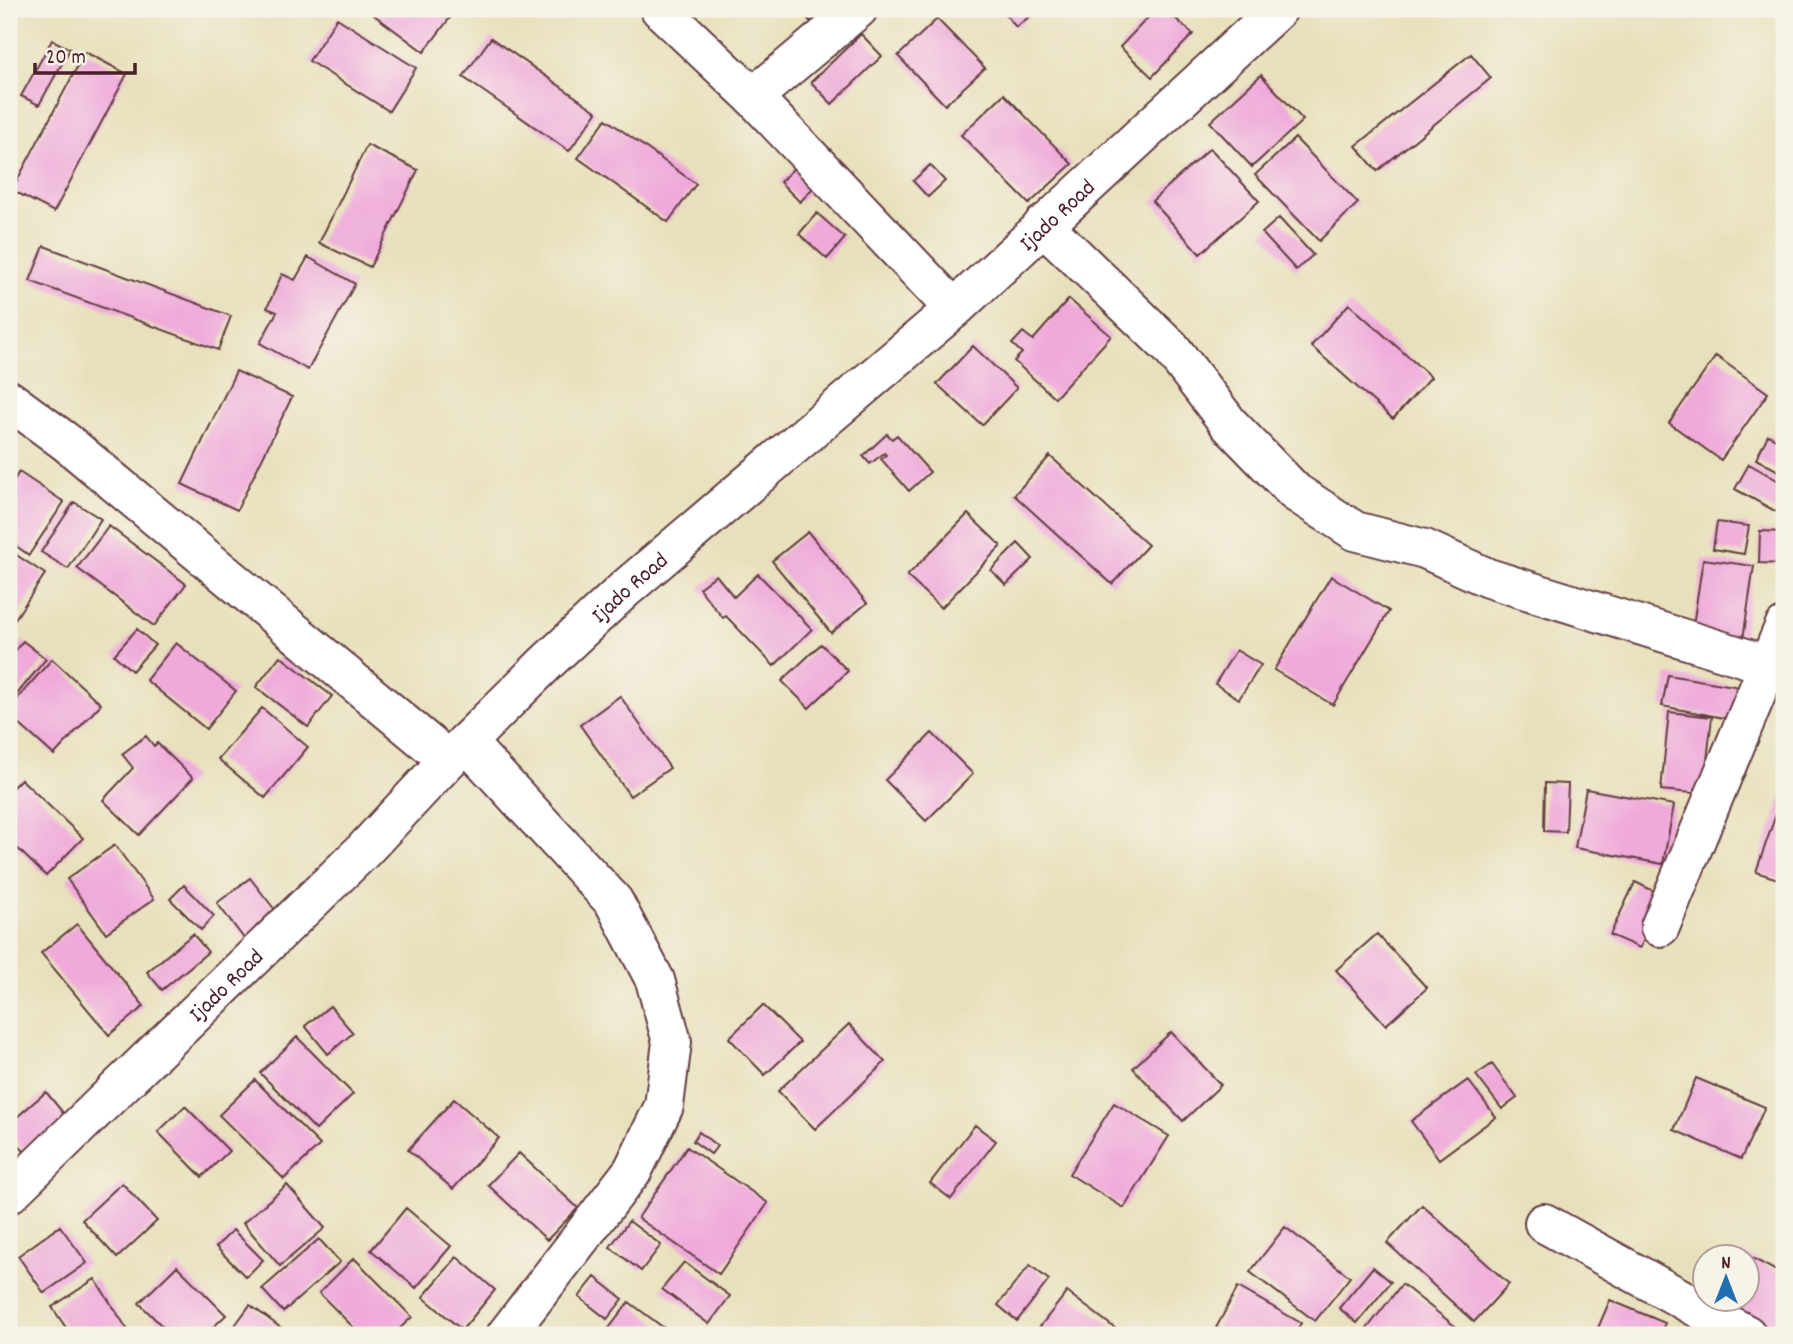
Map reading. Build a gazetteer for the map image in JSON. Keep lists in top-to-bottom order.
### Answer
{
  "streets": {
    "street": ["Ijado Road"]
  },
  "scale_bar": "20 m",
  "north": "top"
}
